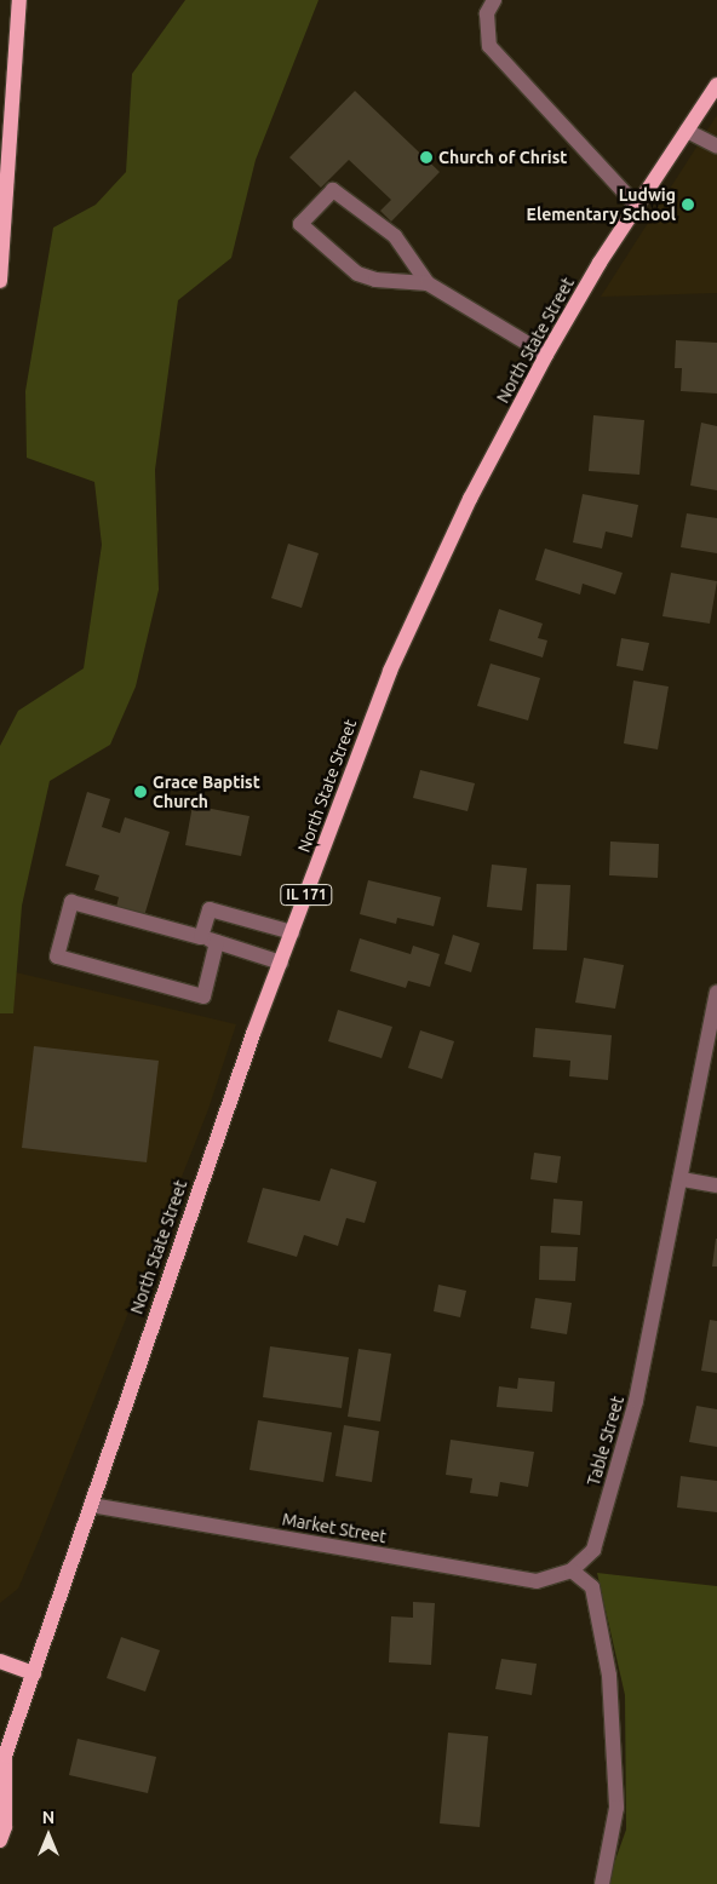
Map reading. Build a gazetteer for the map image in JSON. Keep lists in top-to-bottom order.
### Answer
{
  "streets": {
    "main road": ["North State Street", "IL 171"],
    "street": ["Table Street", "Market Street"]
  },
  "crossings": [
    ["North State Street", "Market Street"],
    ["Table Street", "Market Street"]
  ],
  "places": ["Church of Christ", "Ludwig Elementary School", "Grace Baptist Church"],
  "north": "top"
}
